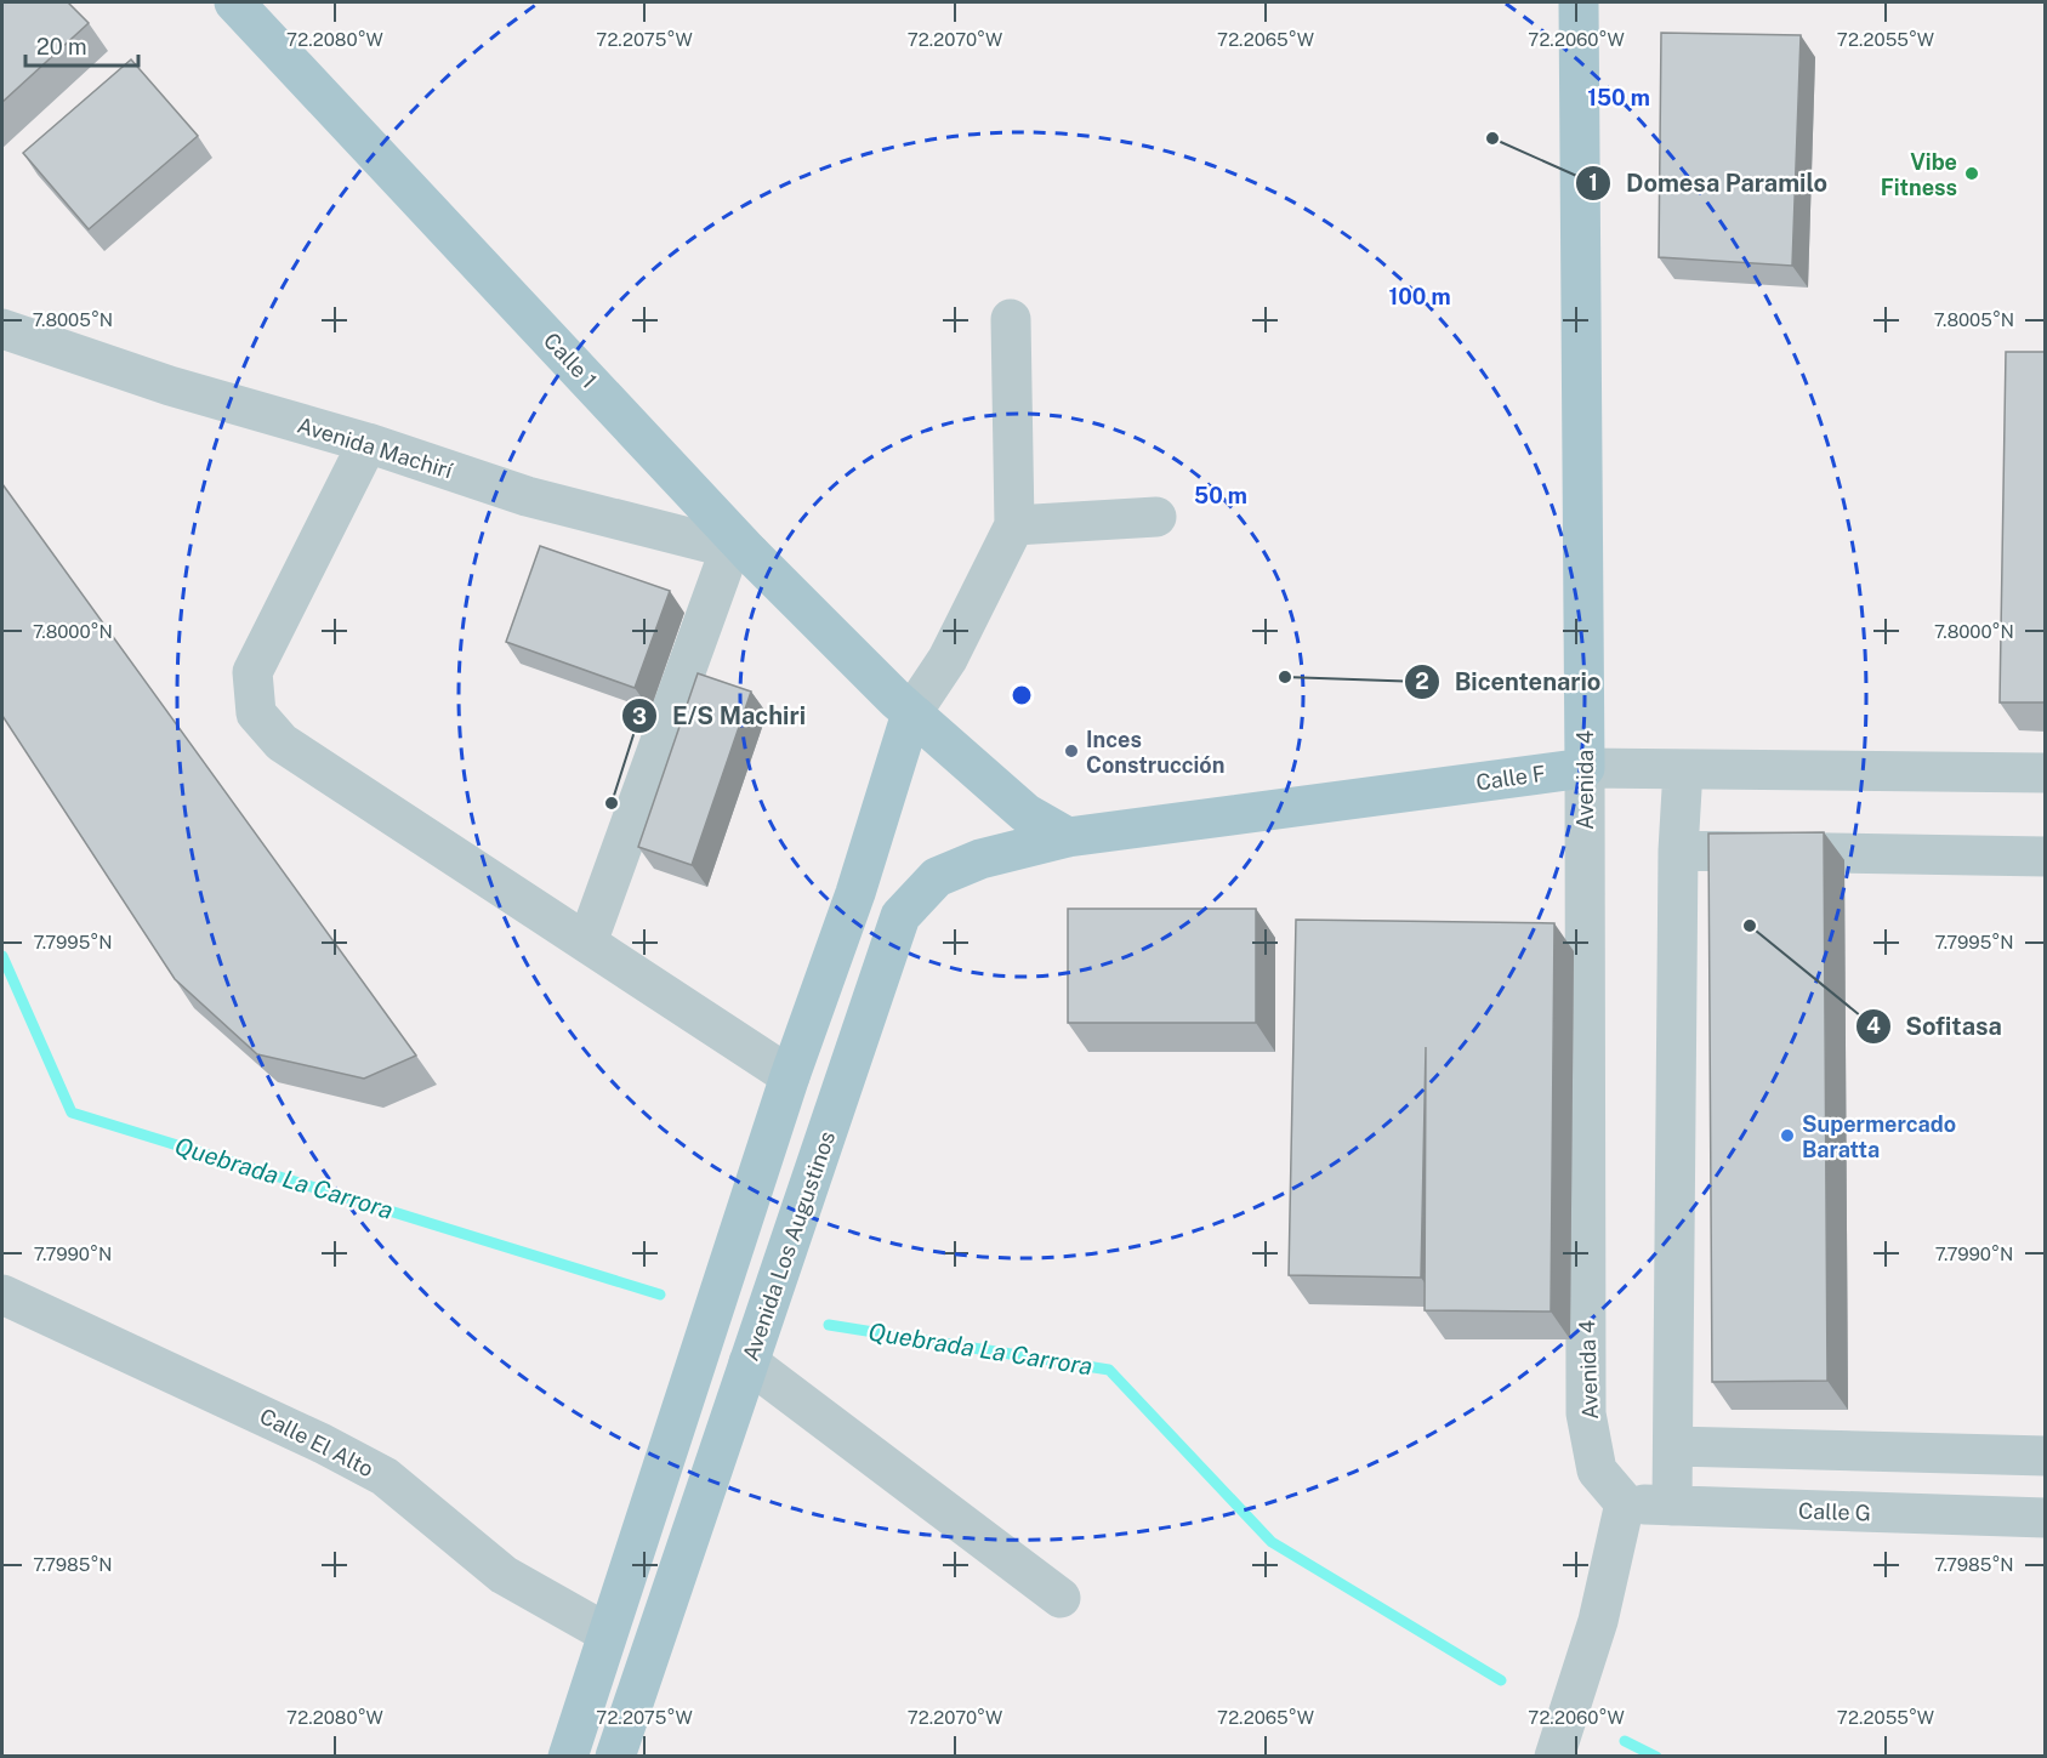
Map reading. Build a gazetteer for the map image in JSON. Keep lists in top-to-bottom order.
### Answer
{
  "streets": {
    "main road": [
      "Calle 1",
      "Calle F",
      "Avenida 4",
      "Avenida Los Augustinos"
    ],
    "street": ["Avenida Machirí", "Calle El Alto", "Calle G"]
  },
  "crossings": [
    ["Calle 1", "Avenida Machirí"],
    ["Calle 1", "Calle F"],
    ["Calle 1", "Avenida Los Augustinos"],
    ["Calle F", "Avenida 4"],
    ["Calle F", "Avenida Los Augustinos"],
    ["Avenida 4", "Calle G"]
  ],
  "water": ["Quebrada La Carrora"],
  "places": [
    "Domesa Paramilo",
    "Vibe Fitness",
    "Bicentenario",
    "Inces Construcción",
    "E/S Machiri",
    "Sofitasa",
    "Supermercado Baratta"
  ],
  "scale_bar": "20 m",
  "coordinates": [
    "72.2080°W",
    "72.2075°W",
    "72.2070°W",
    "72.2065°W",
    "72.2060°W",
    "72.2055°W",
    "7.8005°N",
    "7.8000°N",
    "7.7995°N",
    "7.7990°N",
    "7.7985°N"
  ],
  "rings": ["150 m", "100 m", "50 m"]
}
